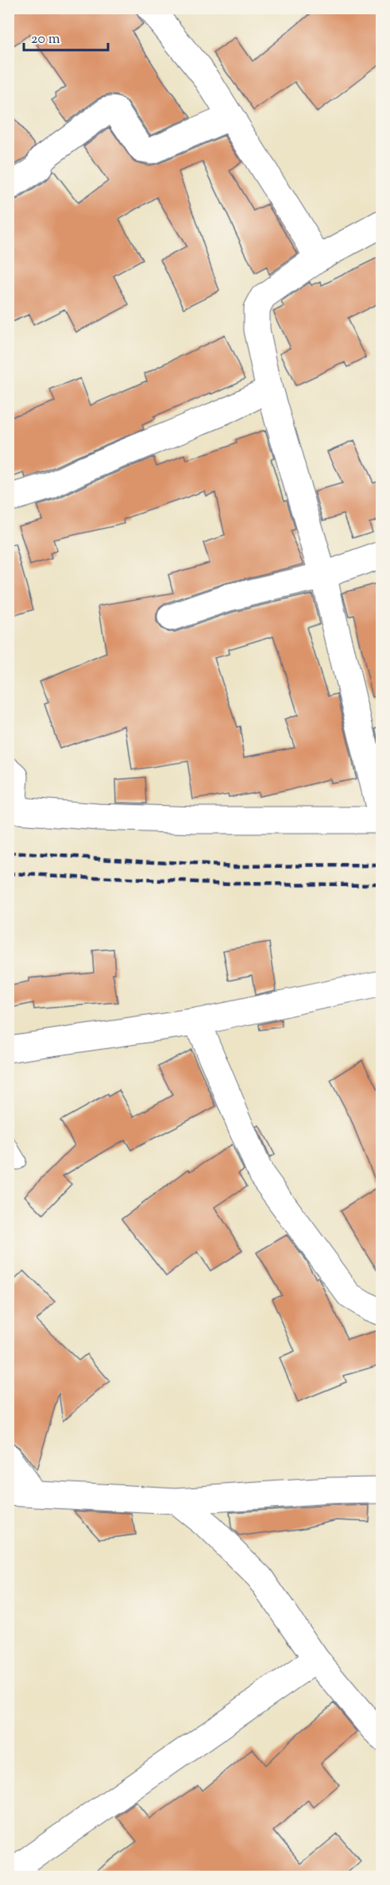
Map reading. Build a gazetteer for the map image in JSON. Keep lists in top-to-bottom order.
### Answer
{
  "scale_bar": "20 m"
}
